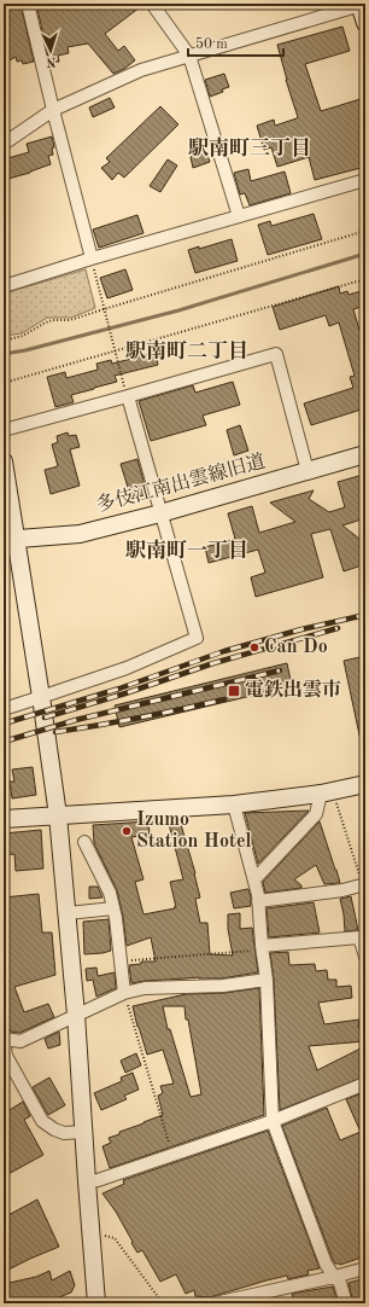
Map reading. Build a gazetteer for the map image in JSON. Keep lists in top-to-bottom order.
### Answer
{
  "streets": {
    "street": ["多伎江南出雲線旧道"]
  },
  "districts": ["駅南町三丁目", "駅南町二丁目", "駅南町一丁目"],
  "places": {
    "other": ["Can Do", "Izumo Station Hotel"],
    "transit": ["電鉄出雲市"]
  },
  "scale_bar": "50 m",
  "north": "bottom"
}
